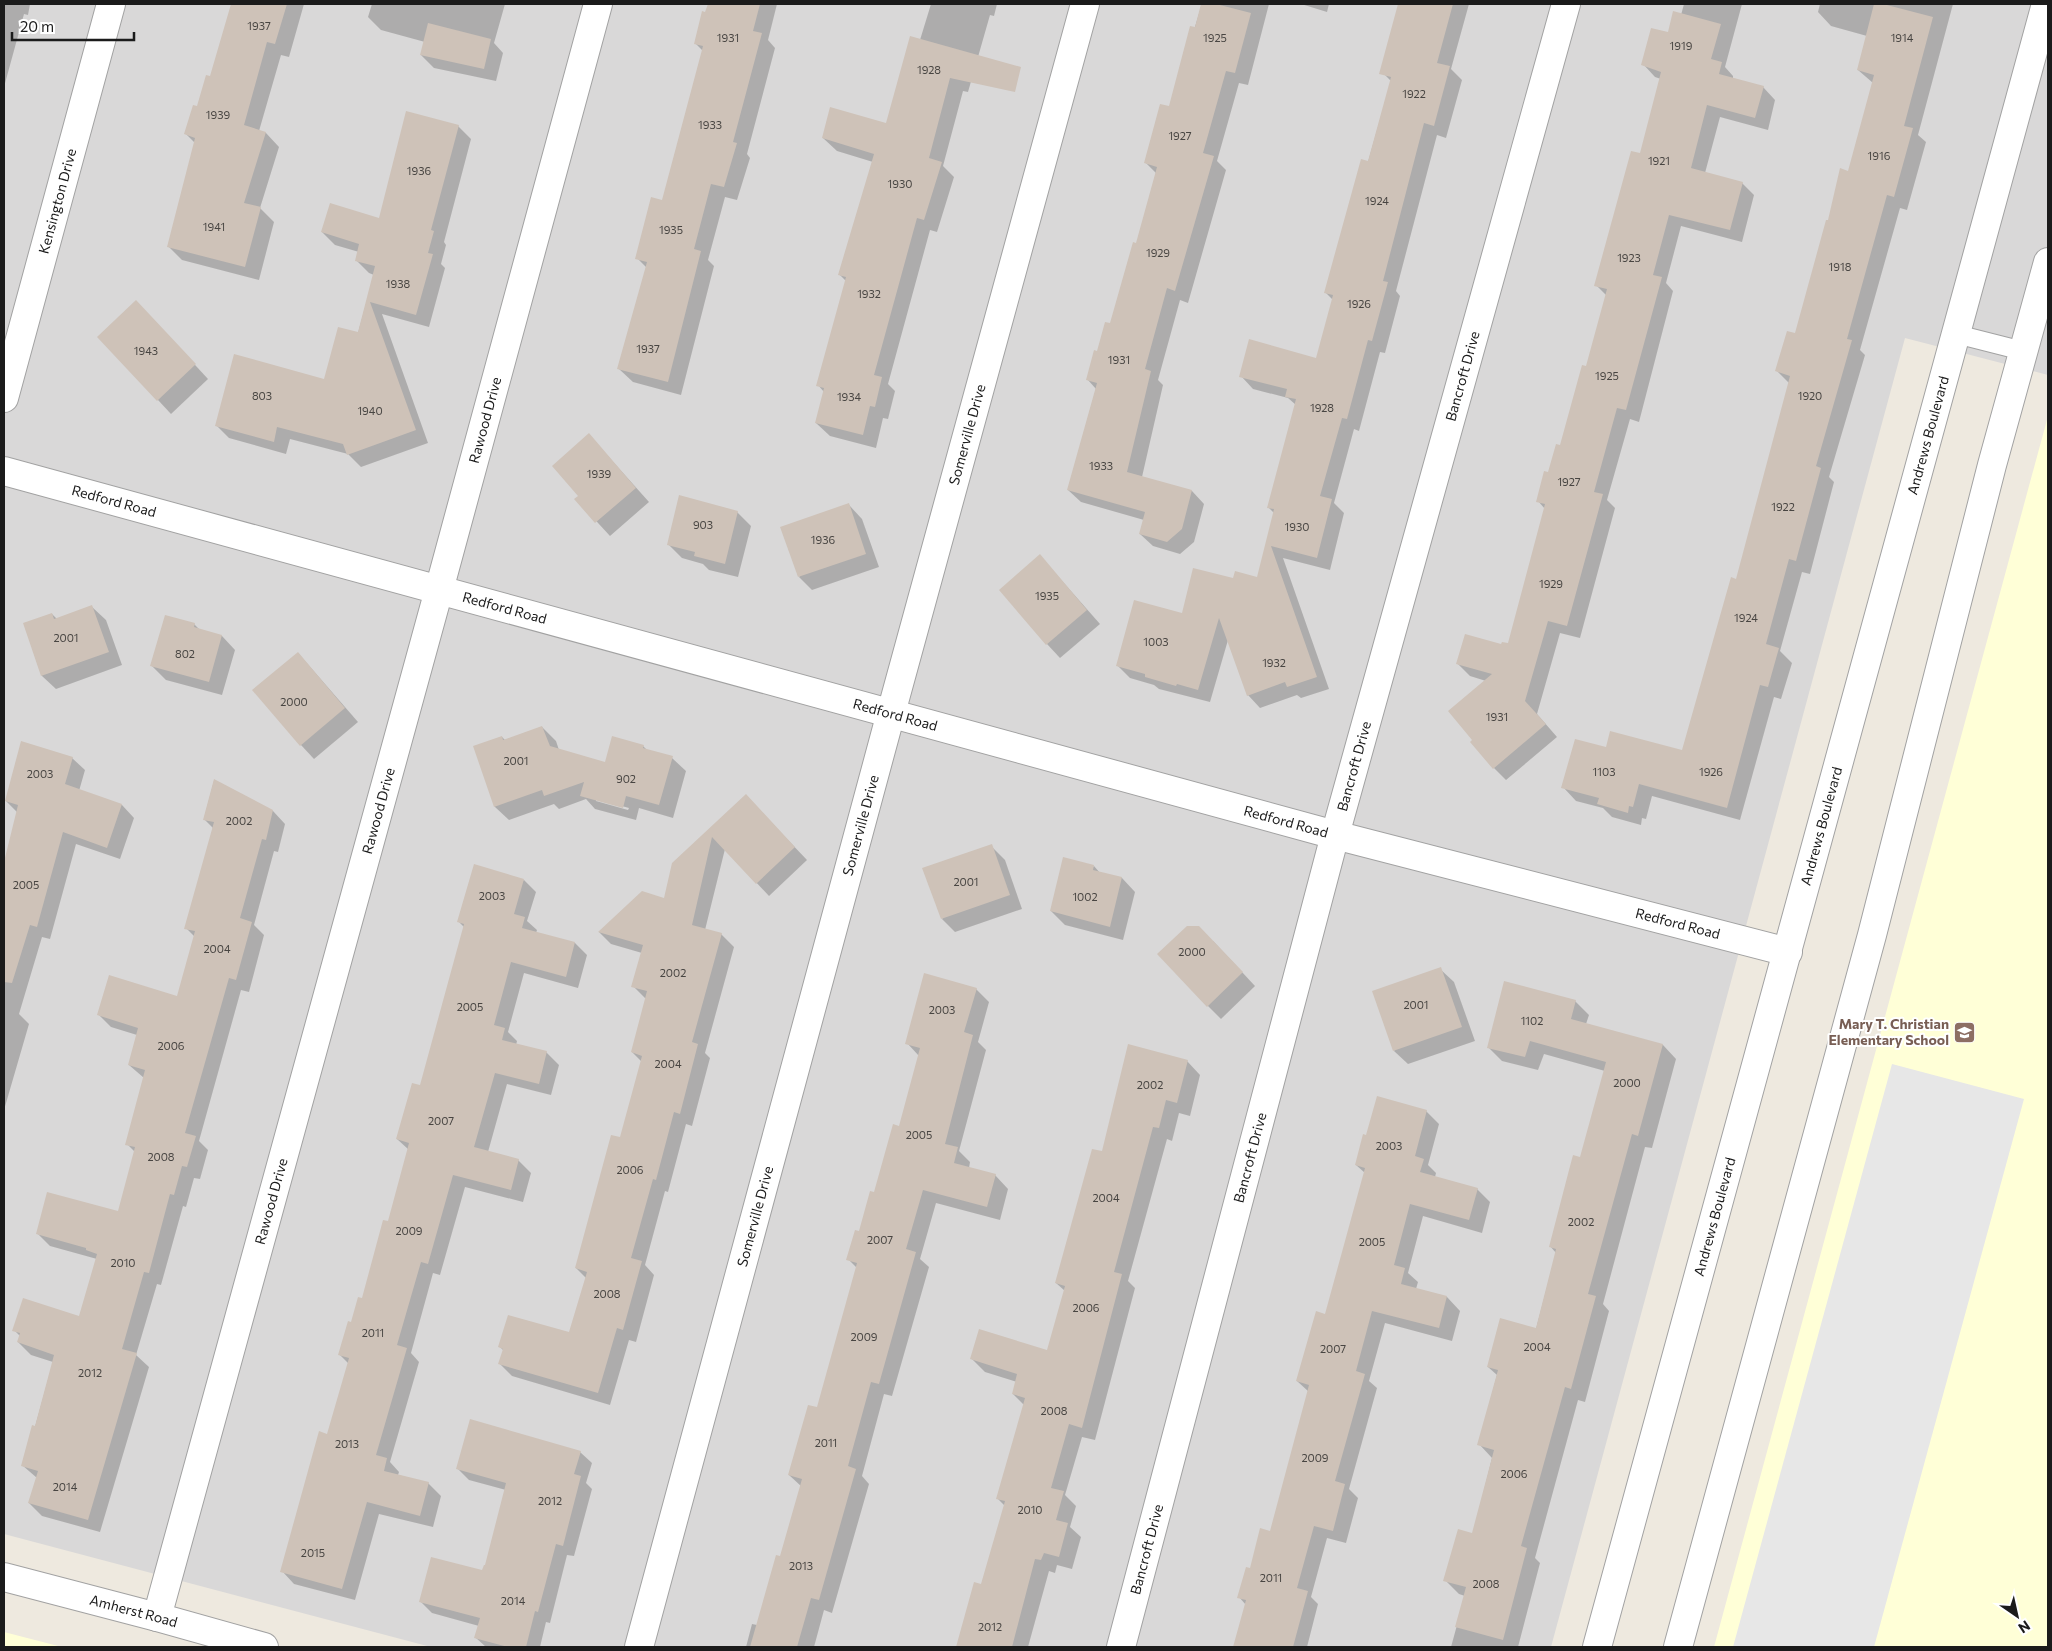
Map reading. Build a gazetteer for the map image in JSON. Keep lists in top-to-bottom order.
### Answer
{
  "streets": {
    "street": [
      "Kensington Drive",
      "Bancroft Drive",
      "Rawood Drive",
      "Somerville Drive",
      "Andrews Boulevard",
      "Redford Road",
      "Amherst Road"
    ]
  },
  "crossings": [
    ["Bancroft Drive", "Redford Road"],
    ["Rawood Drive", "Redford Road"],
    ["Rawood Drive", "Amherst Road"],
    ["Somerville Drive", "Redford Road"],
    ["Andrews Boulevard", "Redford Road"]
  ],
  "places": {
    "school or university": ["Mary T. Christian Elementary School"]
  },
  "house_numbers": [
    "1937",
    "1931",
    "1925",
    "1914",
    "1919",
    "1928",
    "1922",
    "1939",
    "1933",
    "1927",
    "1916",
    "1921",
    "1936",
    "1930",
    "1924",
    "1941",
    "1935",
    "1929",
    "1923",
    "1918",
    "1938",
    "1932",
    "1926",
    "1937",
    "1943",
    "1931",
    "1925",
    "803",
    "1920",
    "1934",
    "1928",
    "1940",
    "1933",
    "1939",
    "1927",
    "1922",
    "903",
    "1930",
    "1936",
    "1929",
    "1935",
    "1924",
    "2001",
    "1003",
    "802",
    "1932",
    "2000",
    "1931",
    "2001",
    "1103",
    "1926",
    "2003",
    "902",
    "2002",
    "2001",
    "2005",
    "2003",
    "1002",
    "2004",
    "2000",
    "2002",
    "2001",
    "2005",
    "2003",
    "1102",
    "2006",
    "2004",
    "2000",
    "2002",
    "2007",
    "2005",
    "2003",
    "2008",
    "2006",
    "2004",
    "2002",
    "2009",
    "2007",
    "2005",
    "2010",
    "2008",
    "2006",
    "2011",
    "2009",
    "2004",
    "2007",
    "2012",
    "2008",
    "2011",
    "2013",
    "2009",
    "2006",
    "2014",
    "2012",
    "2010",
    "2015",
    "2013",
    "2011",
    "2008",
    "2014",
    "2012"
  ],
  "scale_bar": "20 m",
  "north": "bottom right"
}
